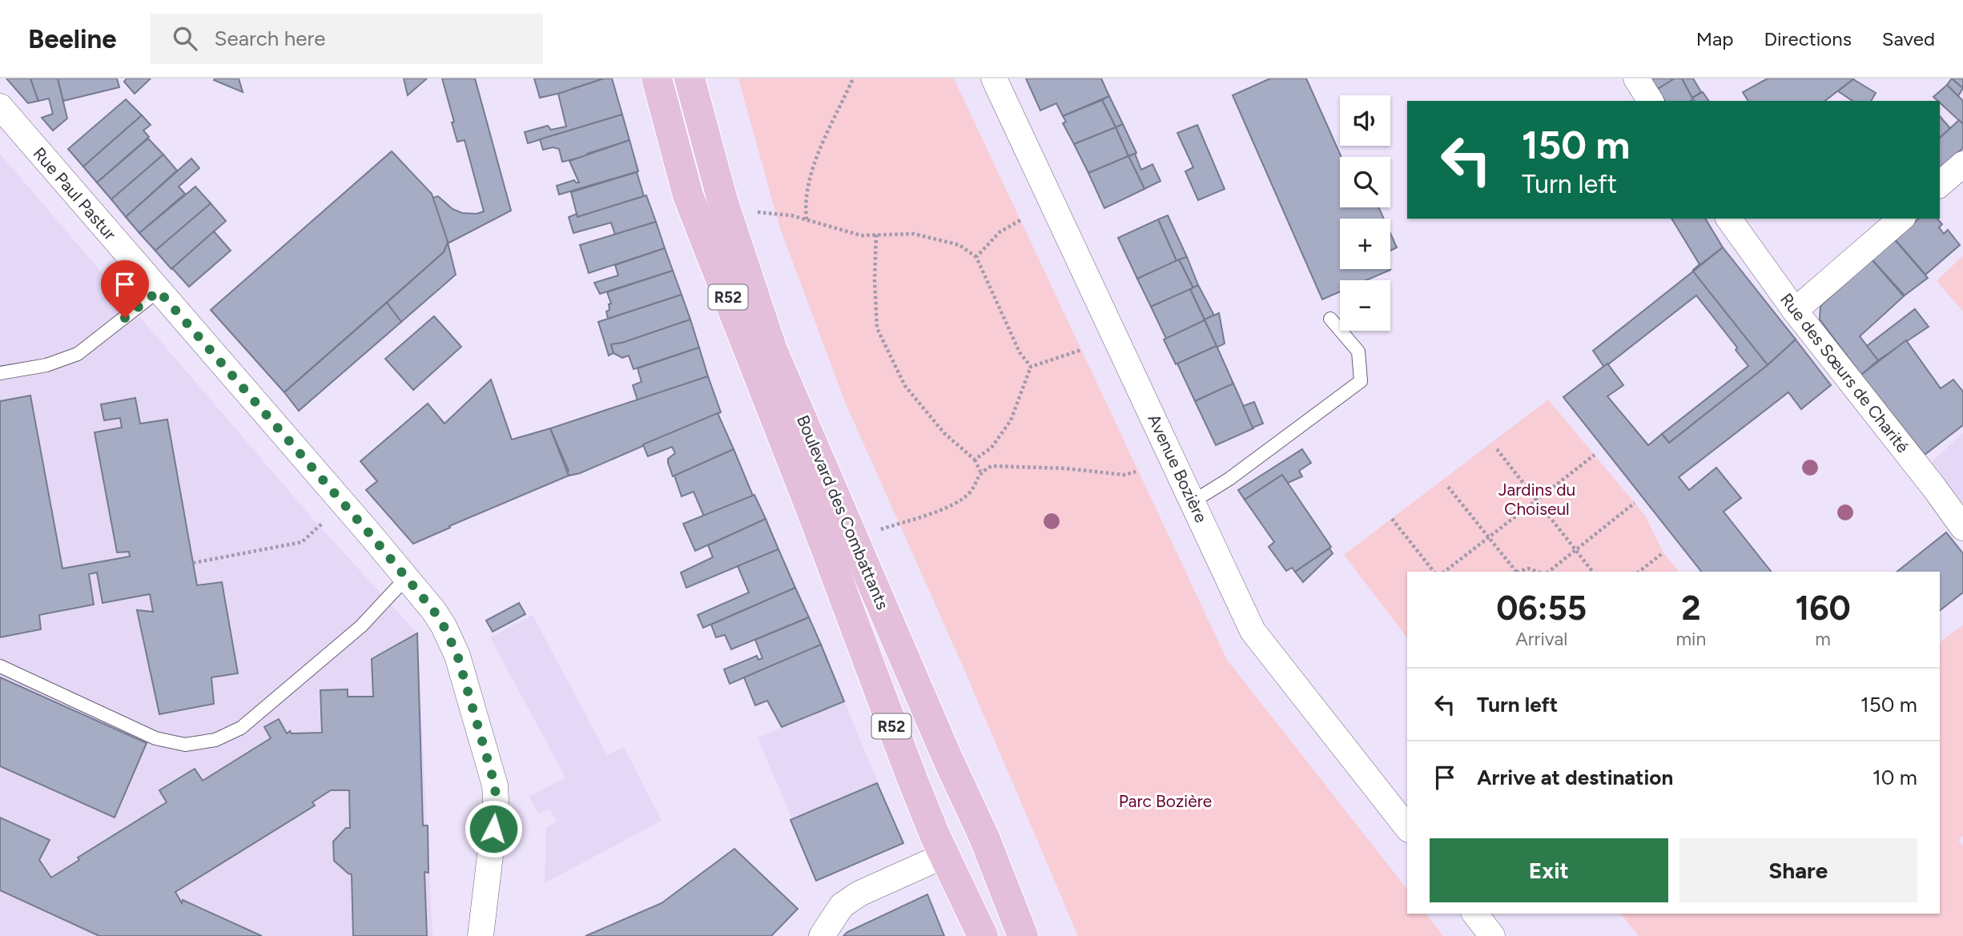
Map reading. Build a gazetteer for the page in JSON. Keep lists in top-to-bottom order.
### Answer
{
  "streets": {
    "main road": ["R52", "Boulevard des Combattants"],
    "street": ["Rue Paul Pastur", "Rue des Sœurs de Charité", "Avenue Bozière"]
  },
  "parks": ["Jardins du Choiseul", "Parc Bozière"],
  "page": {
    "header": "Beeline",
    "search": "Search here",
    "nav": ["Map", "Directions", "Saved"],
    "map_buttons": ["+", "−"],
    "turn": ["150 m", "Turn left"],
    "eta": [
      "06:55",
      "Arrival",
      "2",
      "min",
      "160",
      "m"
    ],
    "list": [
      {
        "name": "Turn left",
        "value": "150 m"
      },
      {
        "name": "Arrive at destination",
        "value": "10 m"
      }
    ],
    "buttons": ["Exit", "Share"]
  }
}
